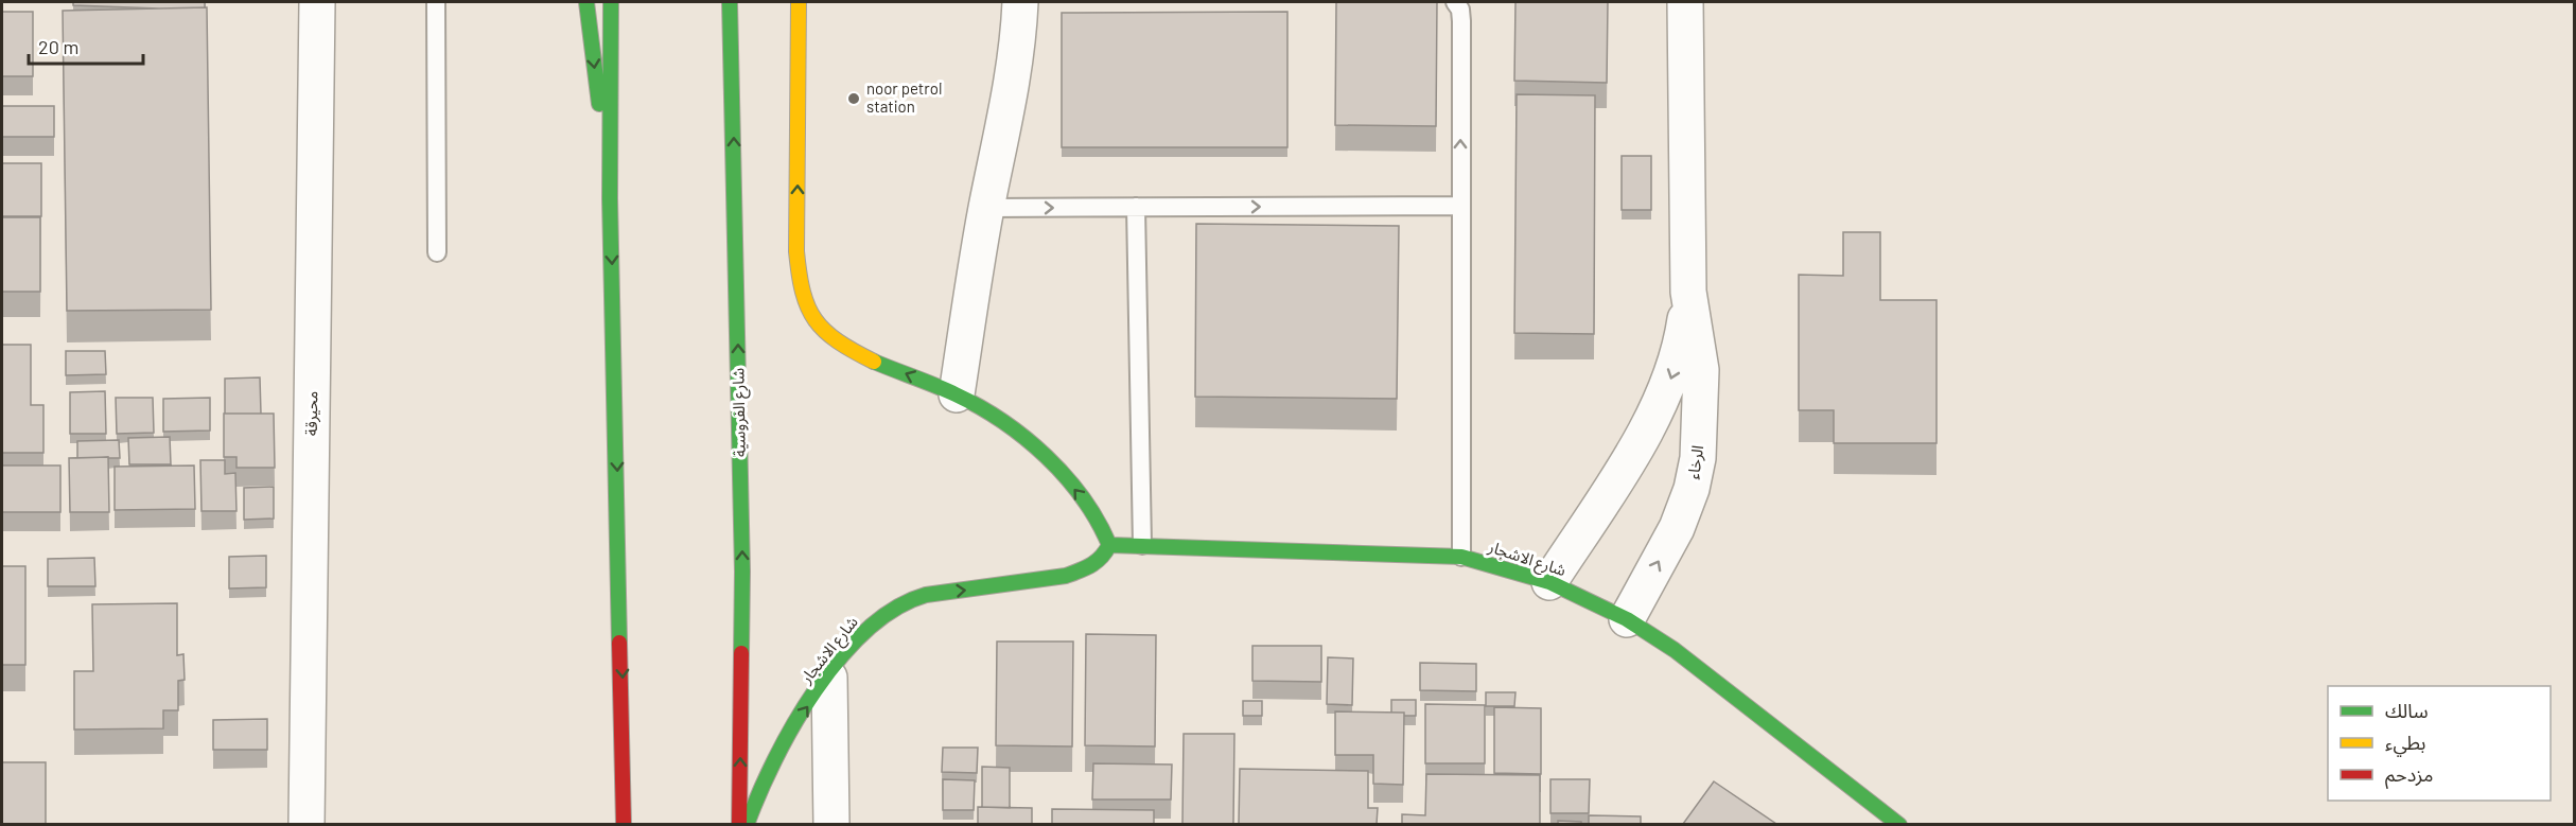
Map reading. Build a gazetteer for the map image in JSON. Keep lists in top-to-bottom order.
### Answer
{
  "streets": {
    "main road": ["شارع الفروسية", "شارع الاشجار"],
    "street": ["محيرقة", "الرخاء"]
  },
  "crossings": [
    ["الرخاء", "شارع الاشجار"]
  ],
  "places": ["noor petrol station"],
  "legend": ["سالك", "بطيء", "مزدحم"],
  "scale_bar": "20 m"
}
